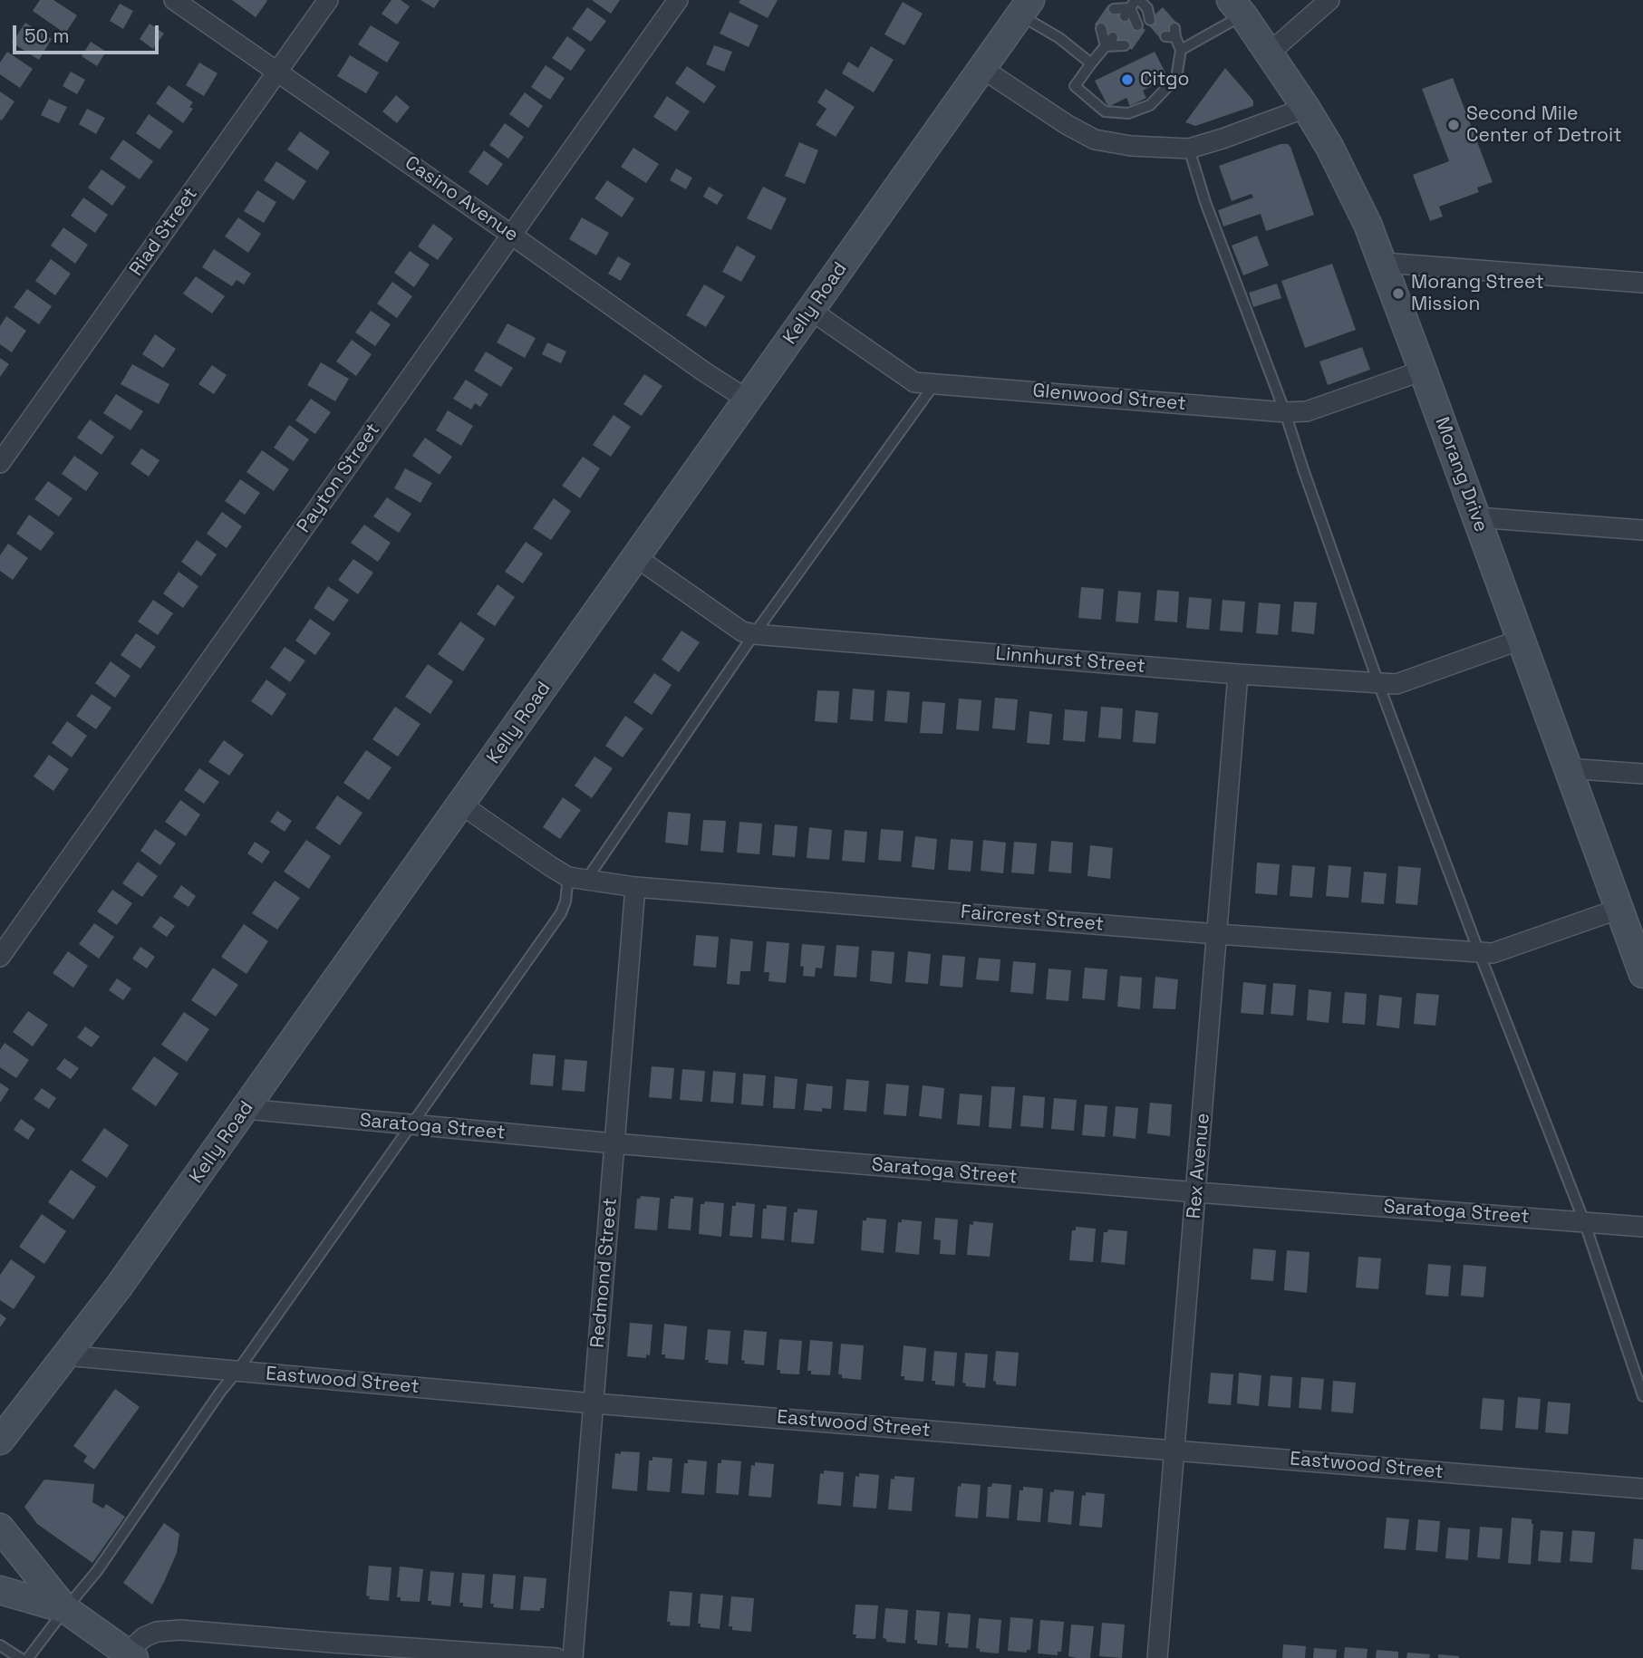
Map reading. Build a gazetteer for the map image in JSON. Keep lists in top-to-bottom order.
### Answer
{
  "streets": {
    "street": [
      "Casino Avenue",
      "Riad Street",
      "Kelly Road",
      "Glenwood Street",
      "Morang Drive",
      "Payton Street",
      "Linnhurst Street",
      "Faircrest Street",
      "Saratoga Street",
      "Rex Avenue",
      "Redmond Street",
      "Eastwood Street"
    ]
  },
  "crossings": [
    ["Casino Avenue", "Riad Street"],
    ["Casino Avenue", "Kelly Road"],
    ["Casino Avenue", "Payton Street"],
    ["Kelly Road", "Glenwood Street"],
    ["Kelly Road", "Linnhurst Street"],
    ["Kelly Road", "Faircrest Street"],
    ["Kelly Road", "Saratoga Street"],
    ["Kelly Road", "Eastwood Street"],
    ["Glenwood Street", "Morang Drive"],
    ["Morang Drive", "Linnhurst Street"],
    ["Morang Drive", "Faircrest Street"],
    ["Linnhurst Street", "Rex Avenue"],
    ["Faircrest Street", "Rex Avenue"],
    ["Faircrest Street", "Redmond Street"],
    ["Saratoga Street", "Rex Avenue"],
    ["Saratoga Street", "Redmond Street"],
    ["Rex Avenue", "Eastwood Street"],
    ["Redmond Street", "Eastwood Street"]
  ],
  "places": ["Citgo", "Second Mile Center of Detroit", "Morang Street Mission"],
  "scale_bar": "50 m"
}
